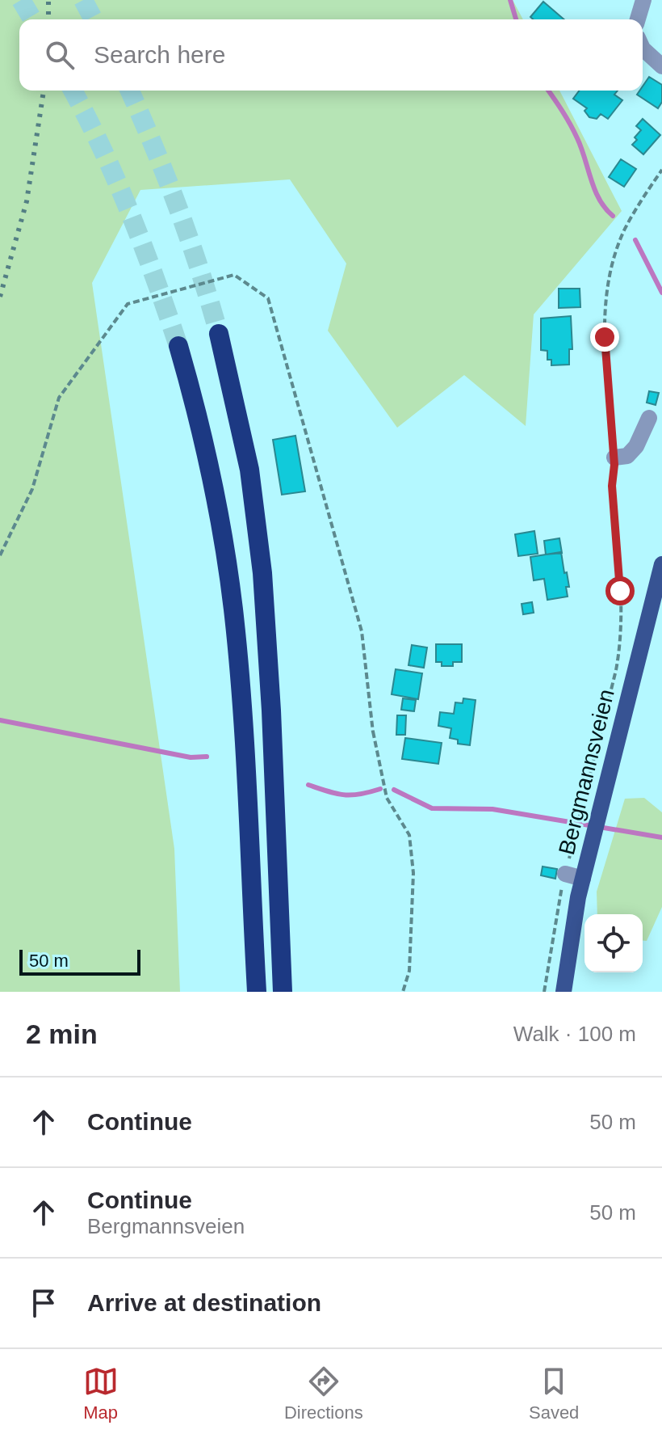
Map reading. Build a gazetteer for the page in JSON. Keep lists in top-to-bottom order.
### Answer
{
  "streets": {
    "main road": ["Bergmannsveien"]
  },
  "scale_bar": "50 m",
  "page": {
    "search": "Search here",
    "scale": "50 m",
    "heading": ["2 min", "Walk · 100 m"],
    "list": [
      ["Continue", "50 m"],
      ["Continue", "Bergmannsveien", "50 m"],
      "Arrive at destination"
    ],
    "nav": ["Map", "Directions", "Saved"]
  }
}
